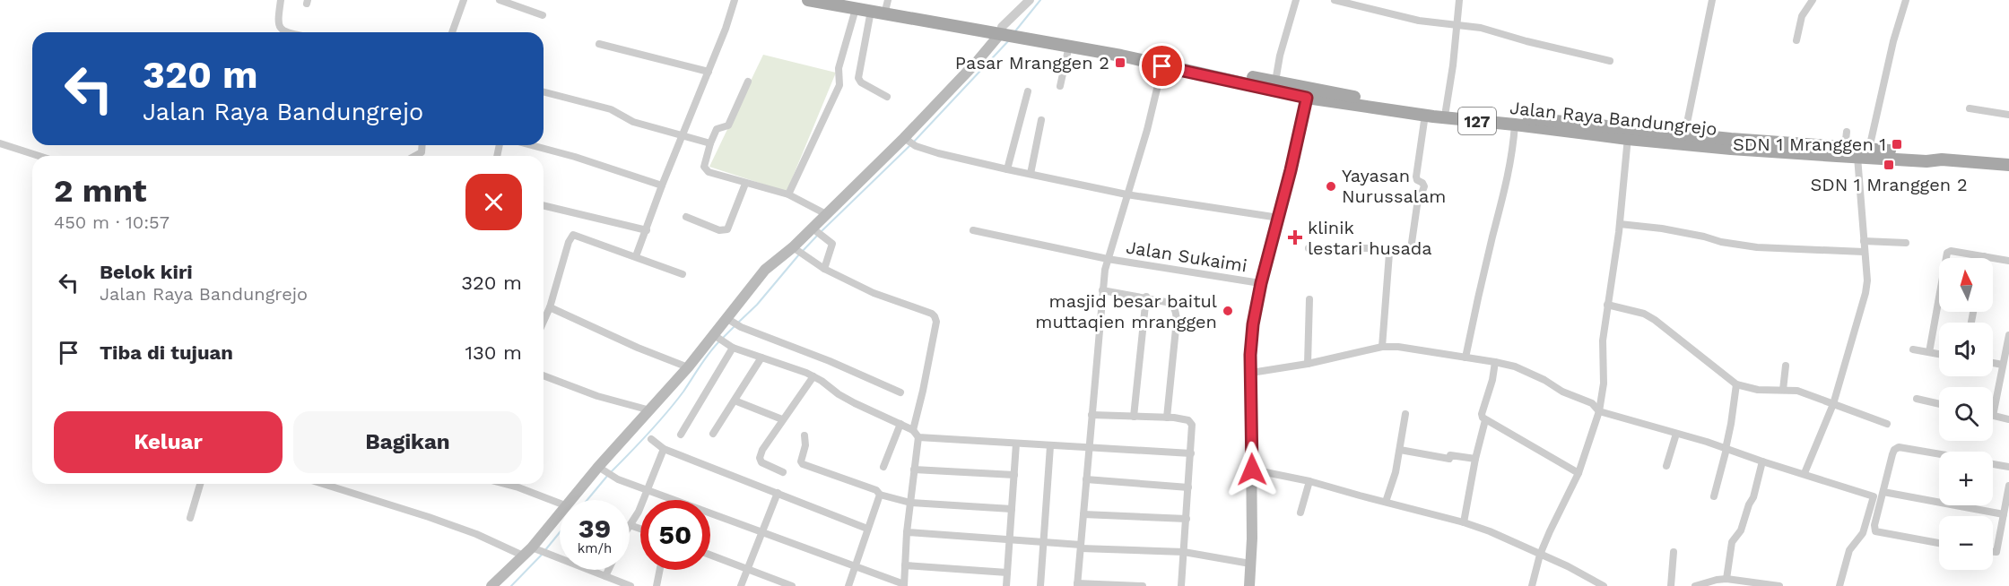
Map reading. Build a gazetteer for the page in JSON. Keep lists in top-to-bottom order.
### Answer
{
  "streets": {
    "main road": ["Jalan Raya Bandungrejo", "127"],
    "street": ["Jalan Sukaimi"]
  },
  "places": {
    "transit": ["Pasar Mranggen 2", "SDN 1 Mranggen 1", "SDN 1 Mranggen 2"],
    "other": ["Yayasan Nurussalam", "masjid besar baitul muttaqien mranggen"],
    "health": ["klinik lestari husada"]
  },
  "north": "top",
  "page": {
    "turn": ["320 m", "Jalan Raya Bandungrejo"],
    "heading": ["2 mnt", "450 m · 10:57"],
    "list": [
      {
        "name": "Belok kiri",
        "note": "Jalan Raya Bandungrejo",
        "value": "320 m"
      },
      {
        "name": "Tiba di tujuan",
        "value": "130 m"
      }
    ],
    "map_buttons": ["+", "−"],
    "buttons": ["Keluar", "Bagikan"],
    "speed": "39 km/h",
    "limit": "50"
  }
}
